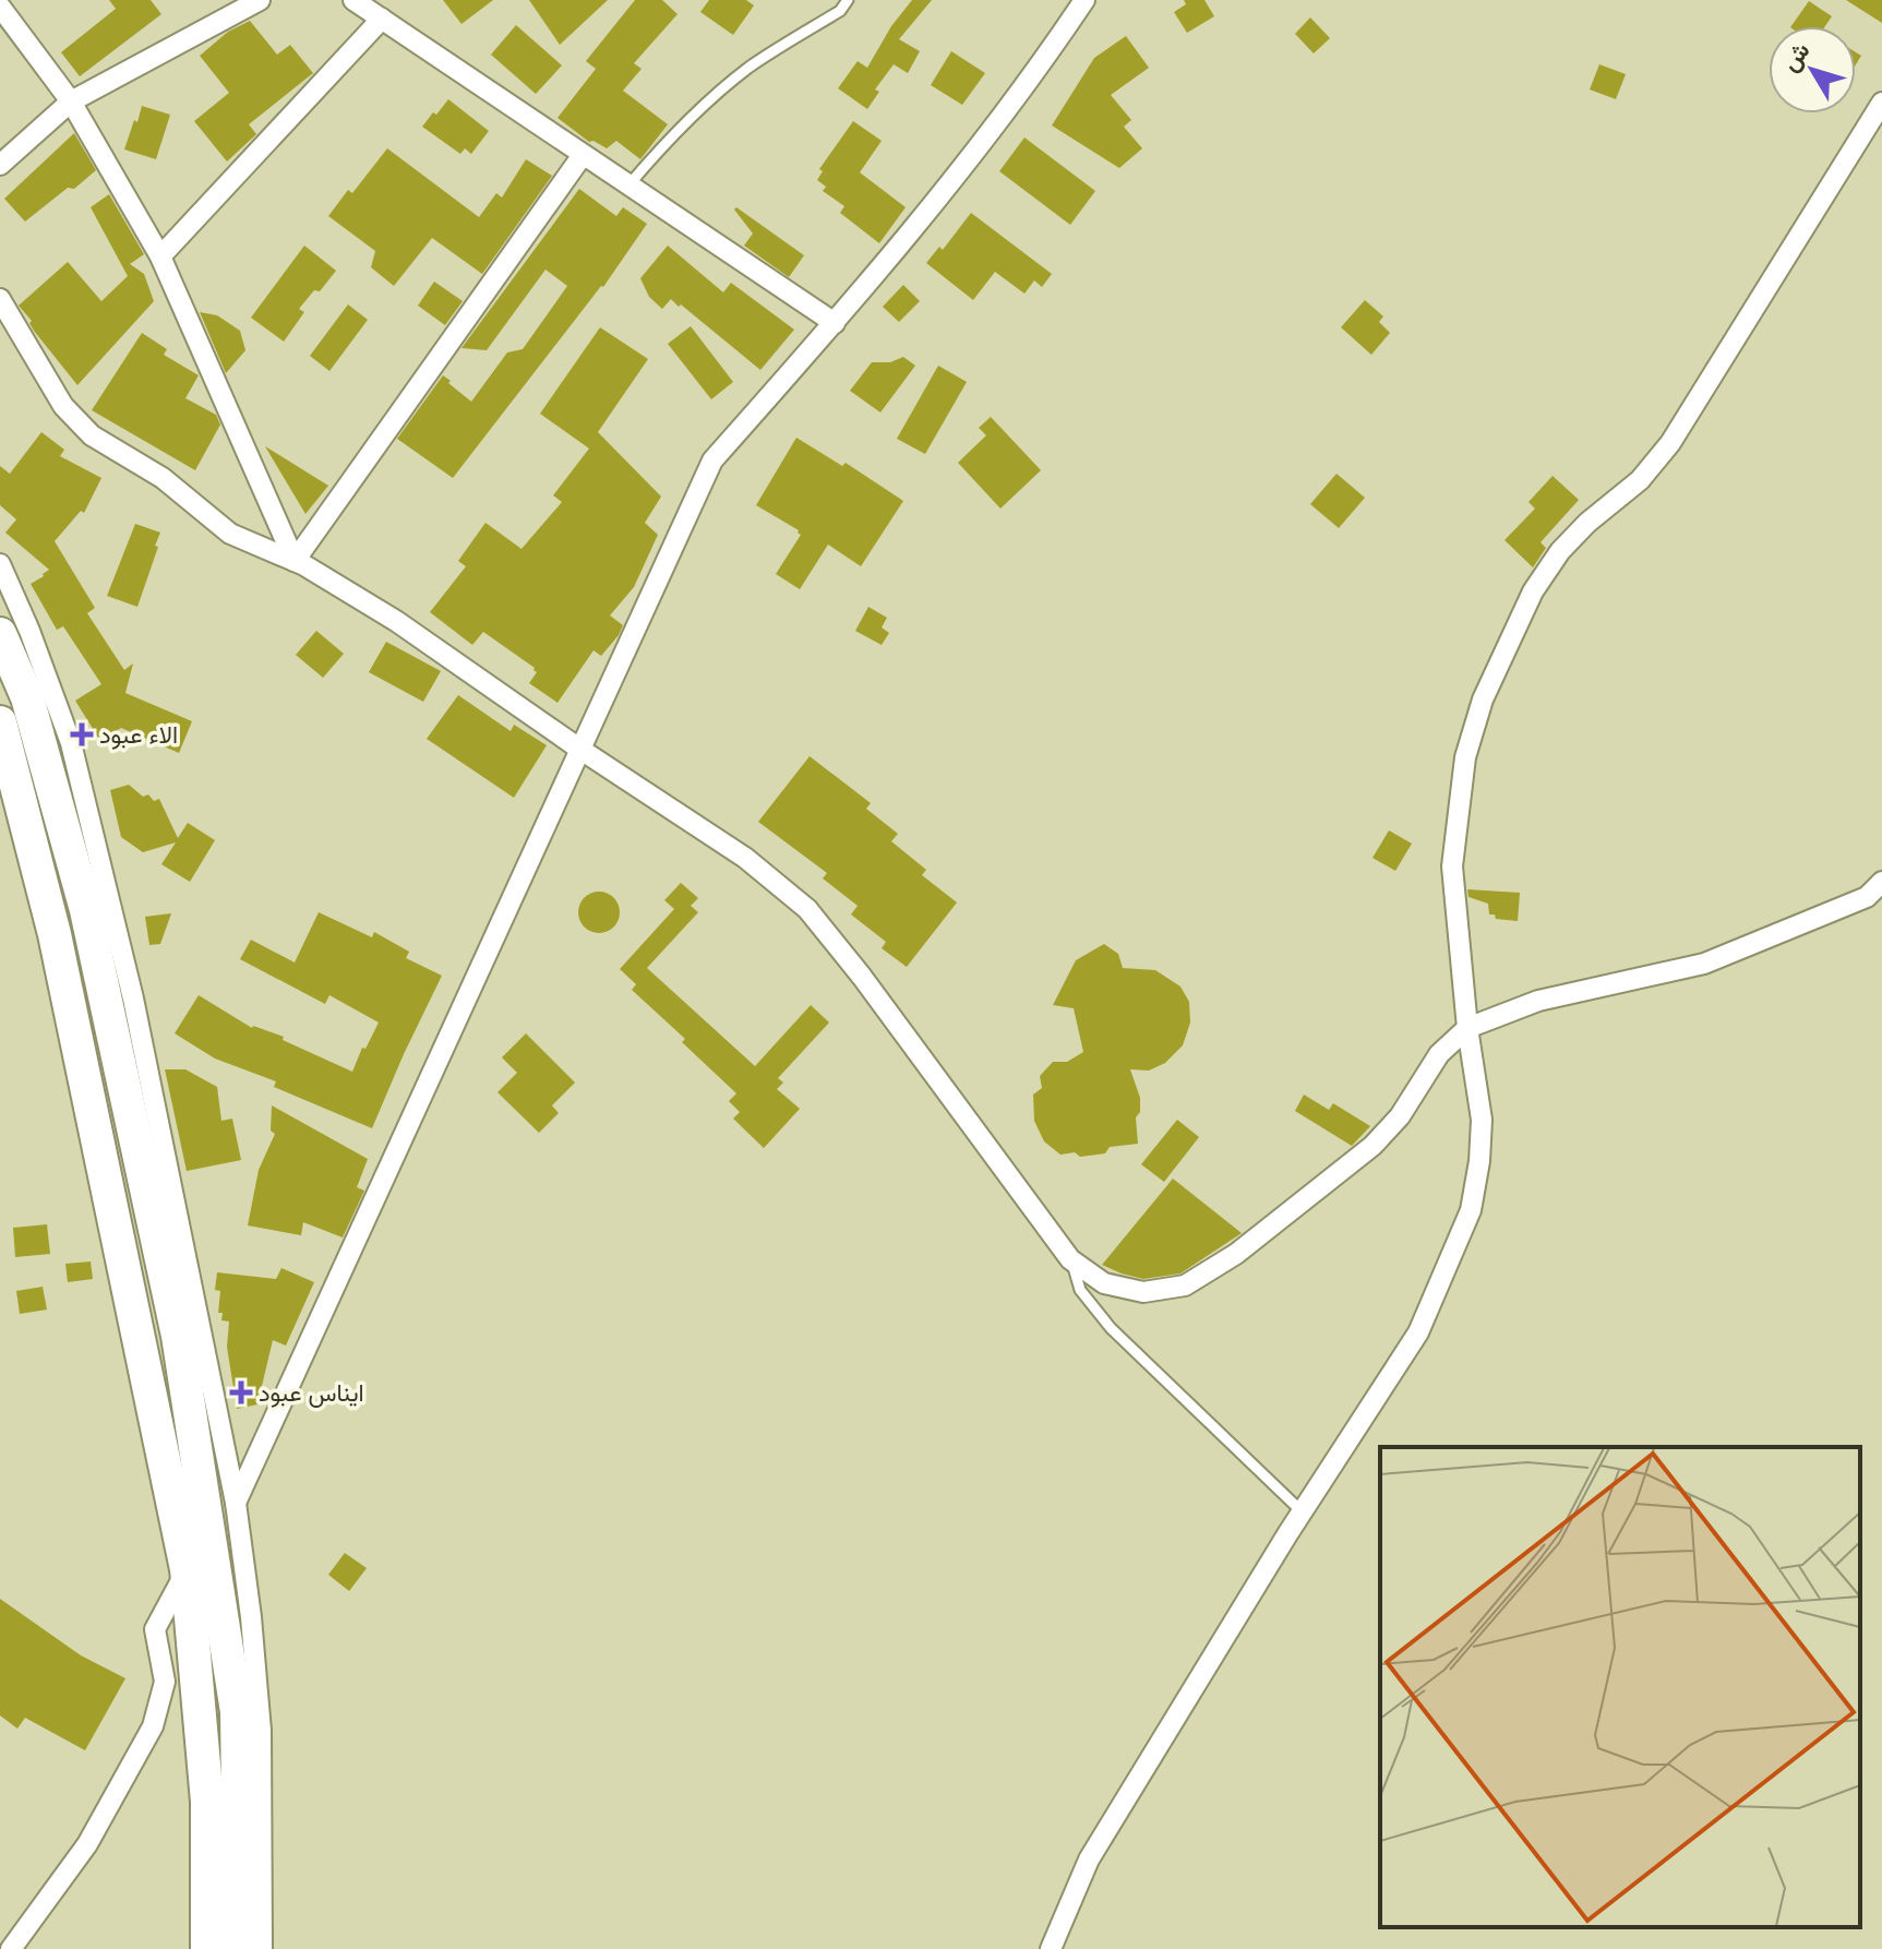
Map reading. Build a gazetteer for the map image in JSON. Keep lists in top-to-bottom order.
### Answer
{
  "places": {
    "health": ["الاء عبود", "ايناس عبود"]
  },
  "north": "top left"
}
